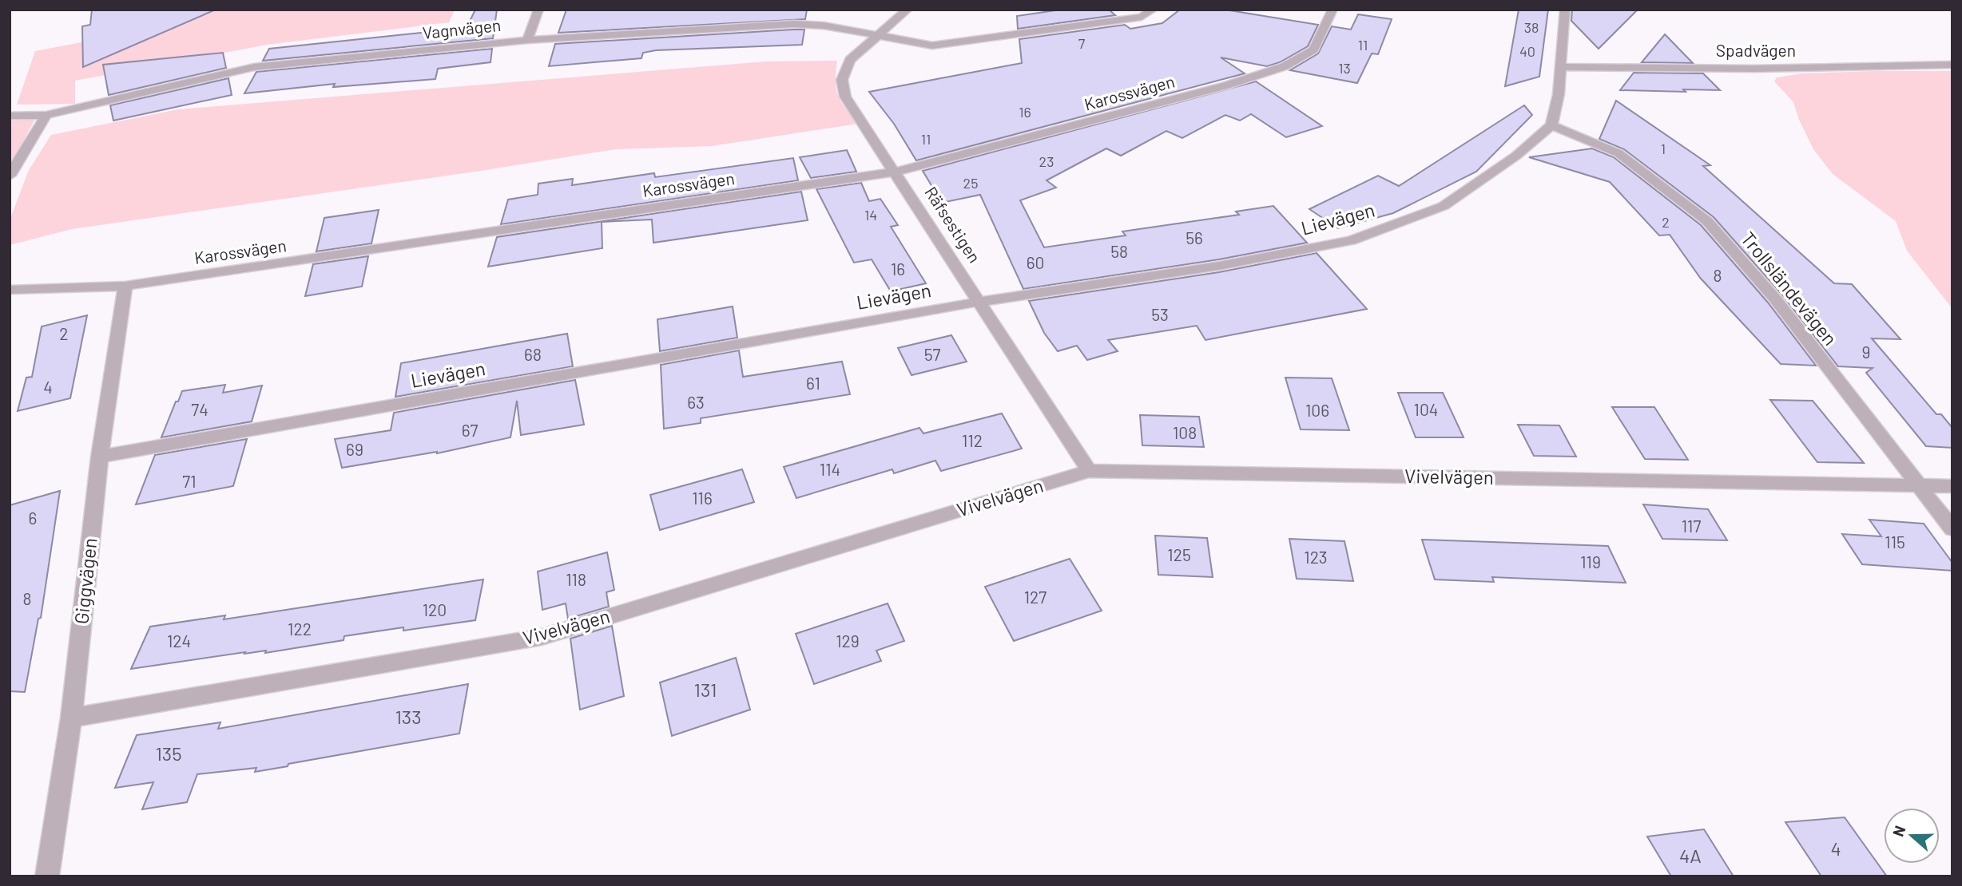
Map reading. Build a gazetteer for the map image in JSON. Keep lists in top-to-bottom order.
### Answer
{
  "streets": {
    "street": [
      "Vagnvägen",
      "Spadvägen",
      "Karossvägen",
      "Lievägen",
      "Räfsestigen",
      "Trollsländevägen",
      "Vivelvägen",
      "Giggvägen"
    ]
  },
  "crossings": [
    ["Vagnvägen", "Räfsestigen"],
    ["Karossvägen", "Räfsestigen"],
    ["Karossvägen", "Giggvägen"],
    ["Lievägen", "Räfsestigen"],
    ["Lievägen", "Trollsländevägen"],
    ["Lievägen", "Giggvägen"],
    ["Räfsestigen", "Vivelvägen"],
    ["Trollsländevägen", "Vivelvägen"],
    ["Vivelvägen", "Giggvägen"]
  ],
  "house_numbers": [
    "38",
    "7",
    "11",
    "40",
    "13",
    "16",
    "11",
    "1",
    "23",
    "25",
    "14",
    "2",
    "56",
    "58",
    "60",
    "16",
    "8",
    "53",
    "2",
    "9",
    "68",
    "57",
    "61",
    "4",
    "63",
    "74",
    "104",
    "106",
    "67",
    "108",
    "112",
    "69",
    "114",
    "71",
    "116",
    "6",
    "117",
    "115",
    "125",
    "123",
    "119",
    "118",
    "127",
    "8",
    "120",
    "122",
    "124",
    "129",
    "131",
    "133",
    "135",
    "4",
    "4A"
  ],
  "north": "left"
}
